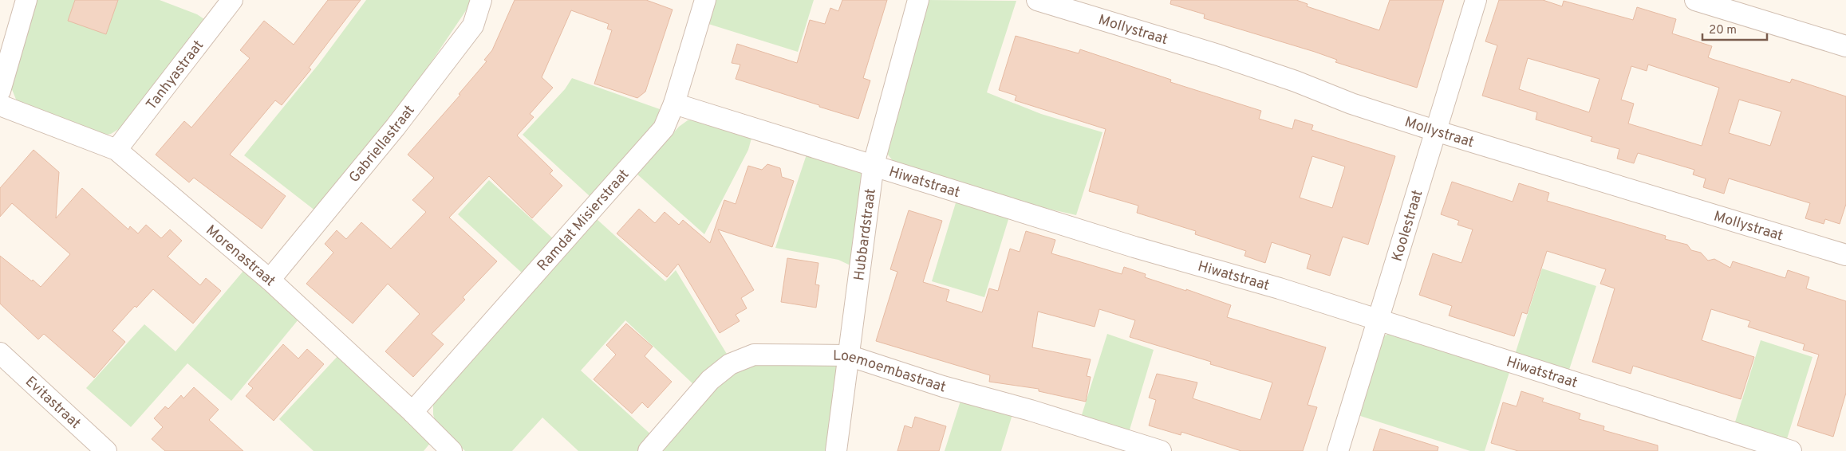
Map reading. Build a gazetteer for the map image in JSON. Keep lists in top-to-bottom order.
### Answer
{
  "streets": {
    "street": [
      "Mollystraat",
      "Tanhyastraat",
      "Gabriellastraat",
      "Hiwatstraat",
      "Ramdat Misierstraat",
      "Koolestraat",
      "Hubbardstraat",
      "Morenastraat",
      "Loemoembastraat",
      "Evitastraat"
    ]
  },
  "crossings": [
    ["Mollystraat", "Koolestraat"],
    ["Tanhyastraat", "Morenastraat"],
    ["Gabriellastraat", "Morenastraat"],
    ["Hiwatstraat", "Ramdat Misierstraat"],
    ["Hiwatstraat", "Koolestraat"],
    ["Hiwatstraat", "Hubbardstraat"],
    ["Ramdat Misierstraat", "Morenastraat"],
    ["Hubbardstraat", "Loemoembastraat"]
  ],
  "scale_bar": "20 m"
}
